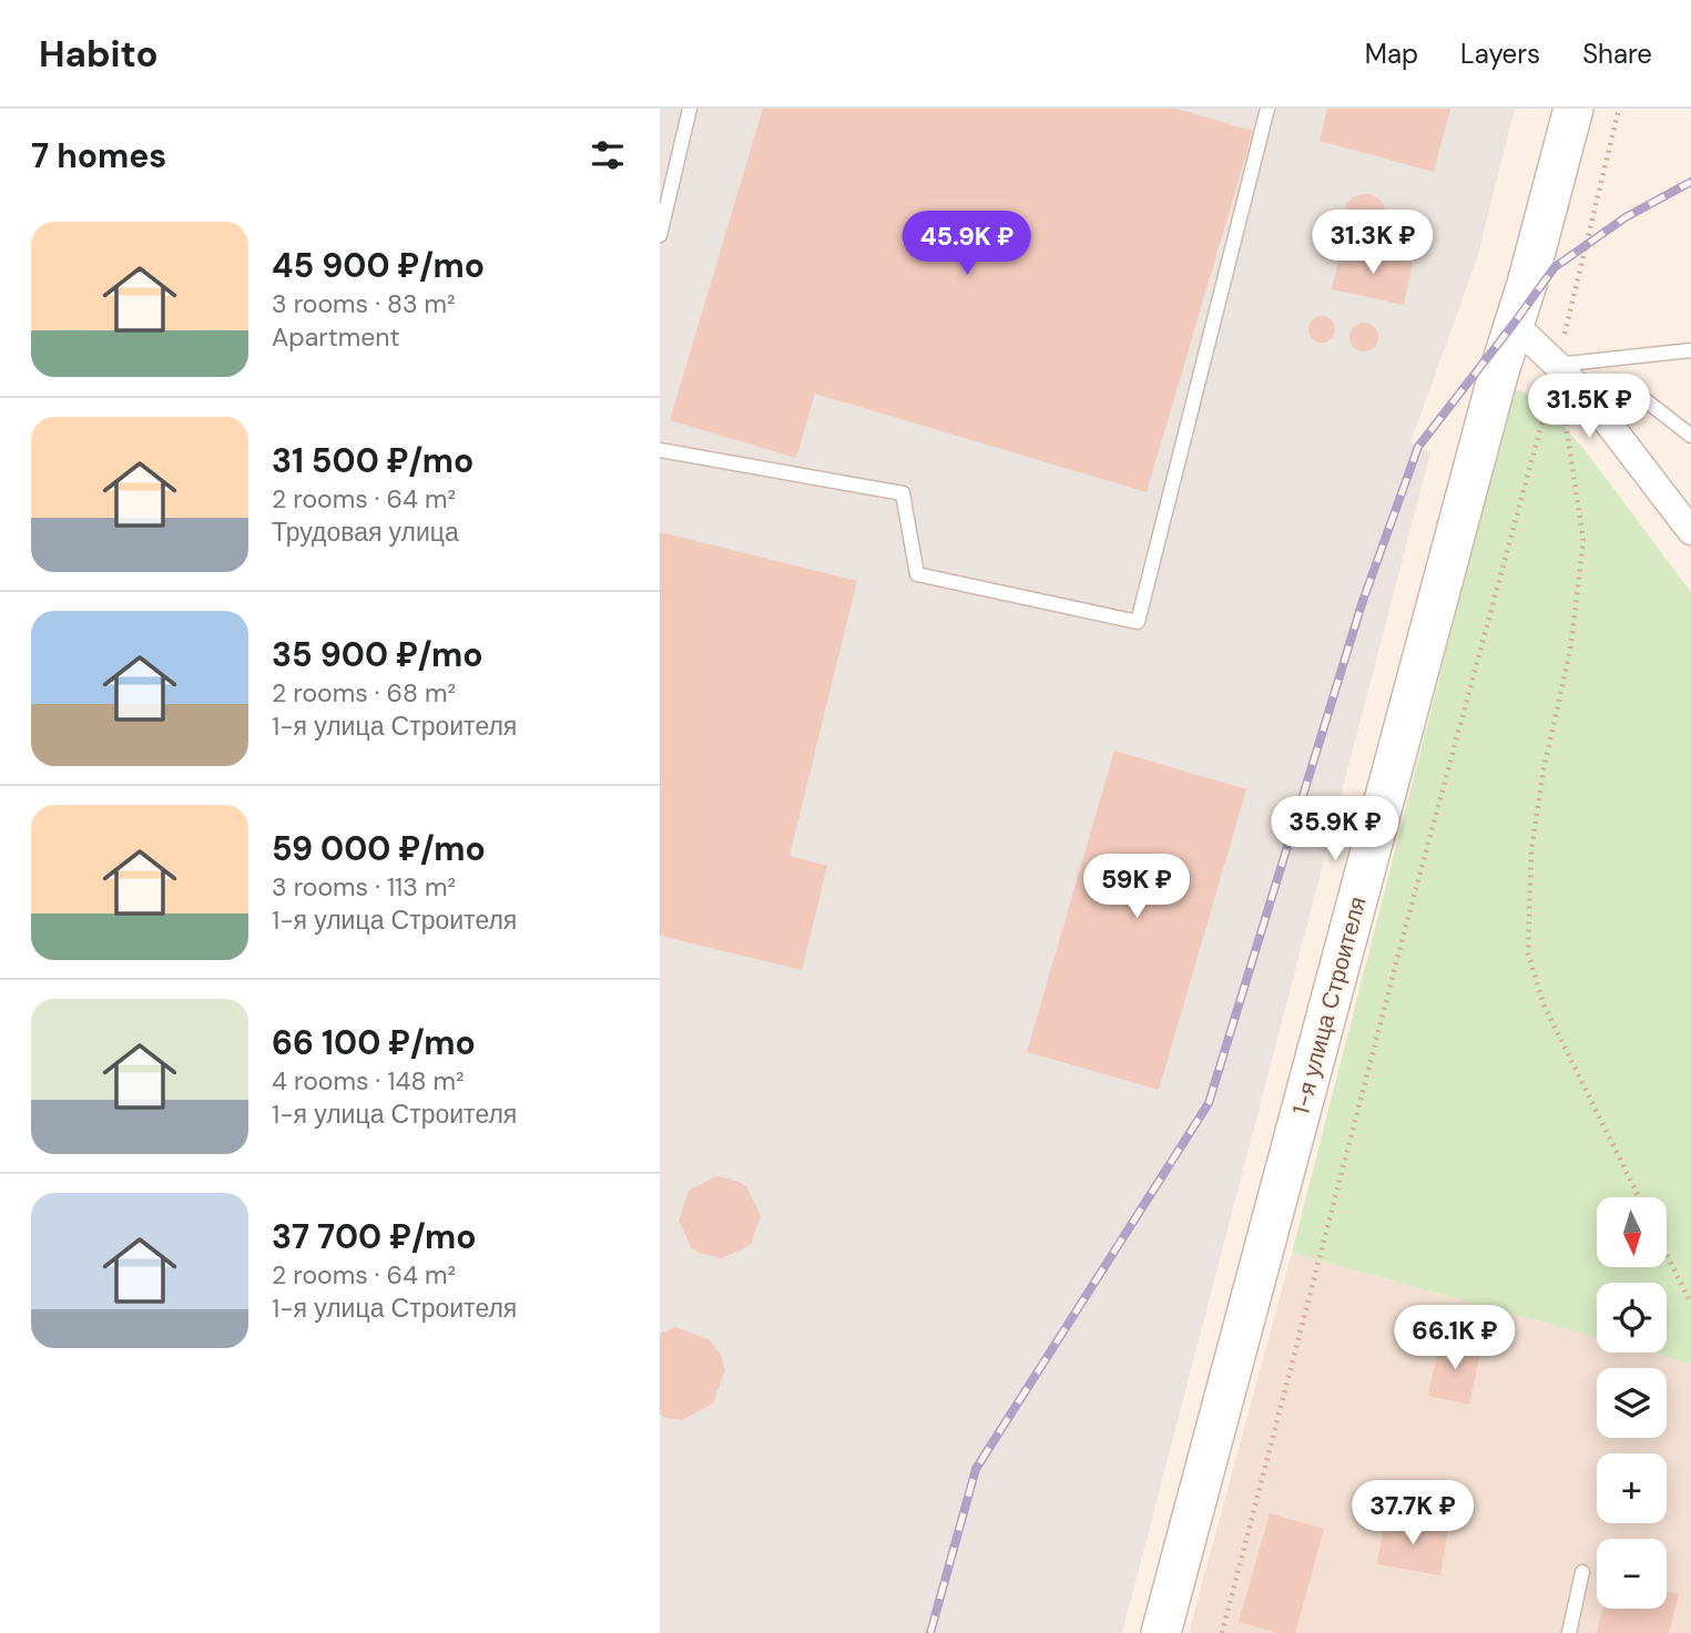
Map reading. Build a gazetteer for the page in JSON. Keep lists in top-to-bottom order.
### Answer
{
  "streets": {
    "street": ["1-я улица Строителя"]
  },
  "north": "bottom",
  "page": {
    "header": "Habito",
    "nav": ["Map", "Layers", "Share"],
    "heading": "7 homes",
    "list": [
      {
        "name": "45 900 ₽/mo",
        "note": "3 rooms · 83 m² · Apartment"
      },
      {
        "name": "31 500 ₽/mo",
        "note": "2 rooms · 64 m² · Трудовая улица"
      },
      {
        "name": "35 900 ₽/mo",
        "note": "2 rooms · 68 m² · 1-я улица Строителя"
      },
      {
        "name": "59 000 ₽/mo",
        "note": "3 rooms · 113 m² · 1-я улица Строителя"
      },
      {
        "name": "66 100 ₽/mo",
        "note": "4 rooms · 148 m² · 1-я улица Строителя"
      },
      {
        "name": "37 700 ₽/mo",
        "note": "2 rooms · 64 m² · 1-я улица Строителя"
      }
    ],
    "price": [
      "31.3K ₽",
      "45.9K ₽",
      "31.5K ₽",
      "35.9K ₽",
      "59K ₽",
      "66.1K ₽",
      "37.7K ₽"
    ],
    "map_buttons": ["+", "−"]
  }
}
